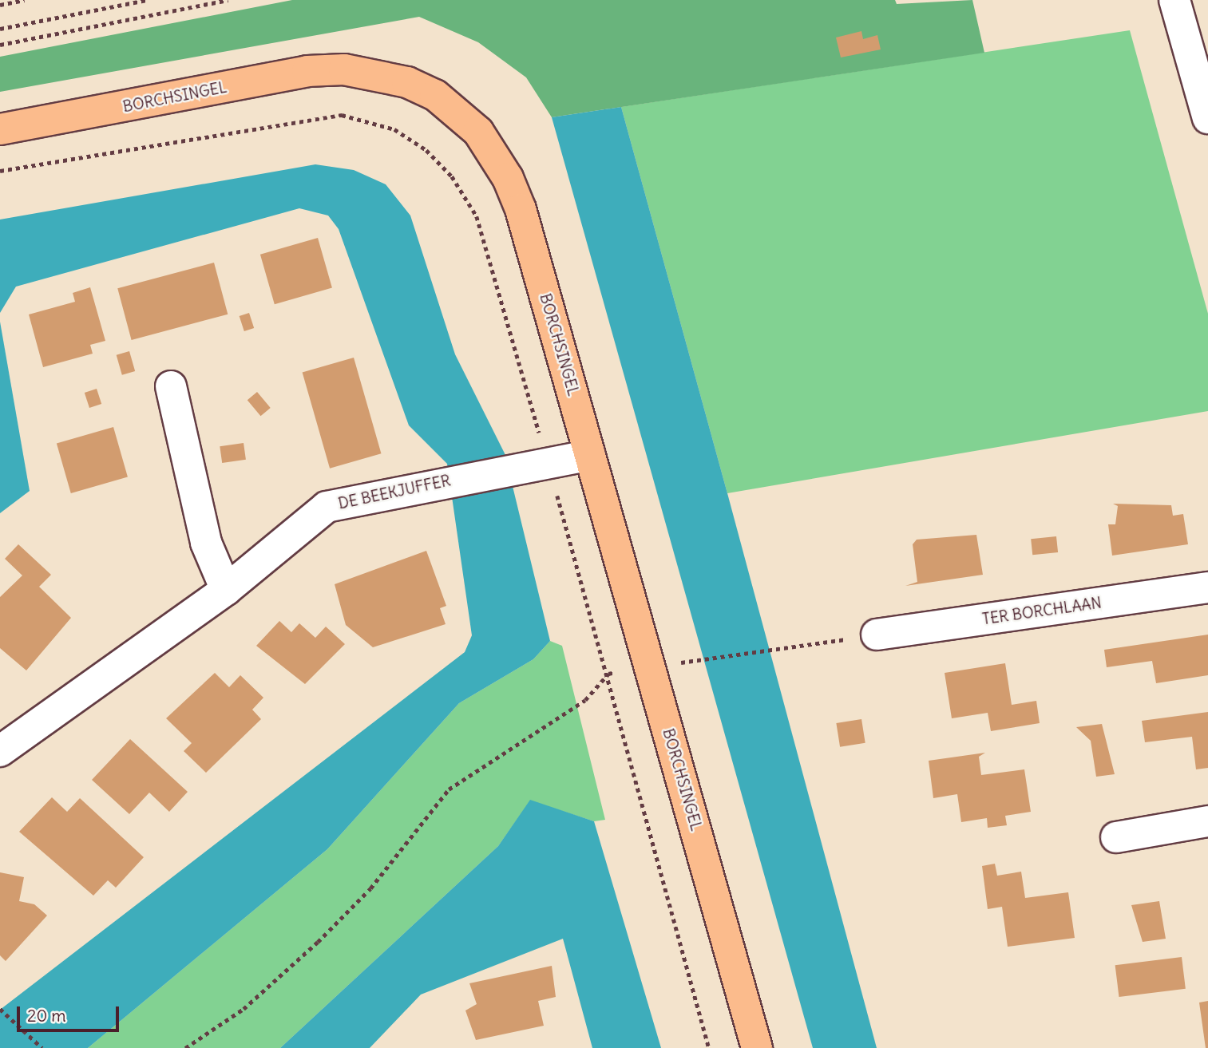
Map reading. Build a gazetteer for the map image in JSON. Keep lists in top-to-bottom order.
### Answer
{
  "streets": {
    "main road": ["BORCHSINGEL"],
    "street": ["DE BEEKJUFFER", "TER BORCHLAAN"]
  },
  "crossings": [
    ["BORCHSINGEL", "DE BEEKJUFFER"]
  ],
  "scale_bar": "20 m"
}
